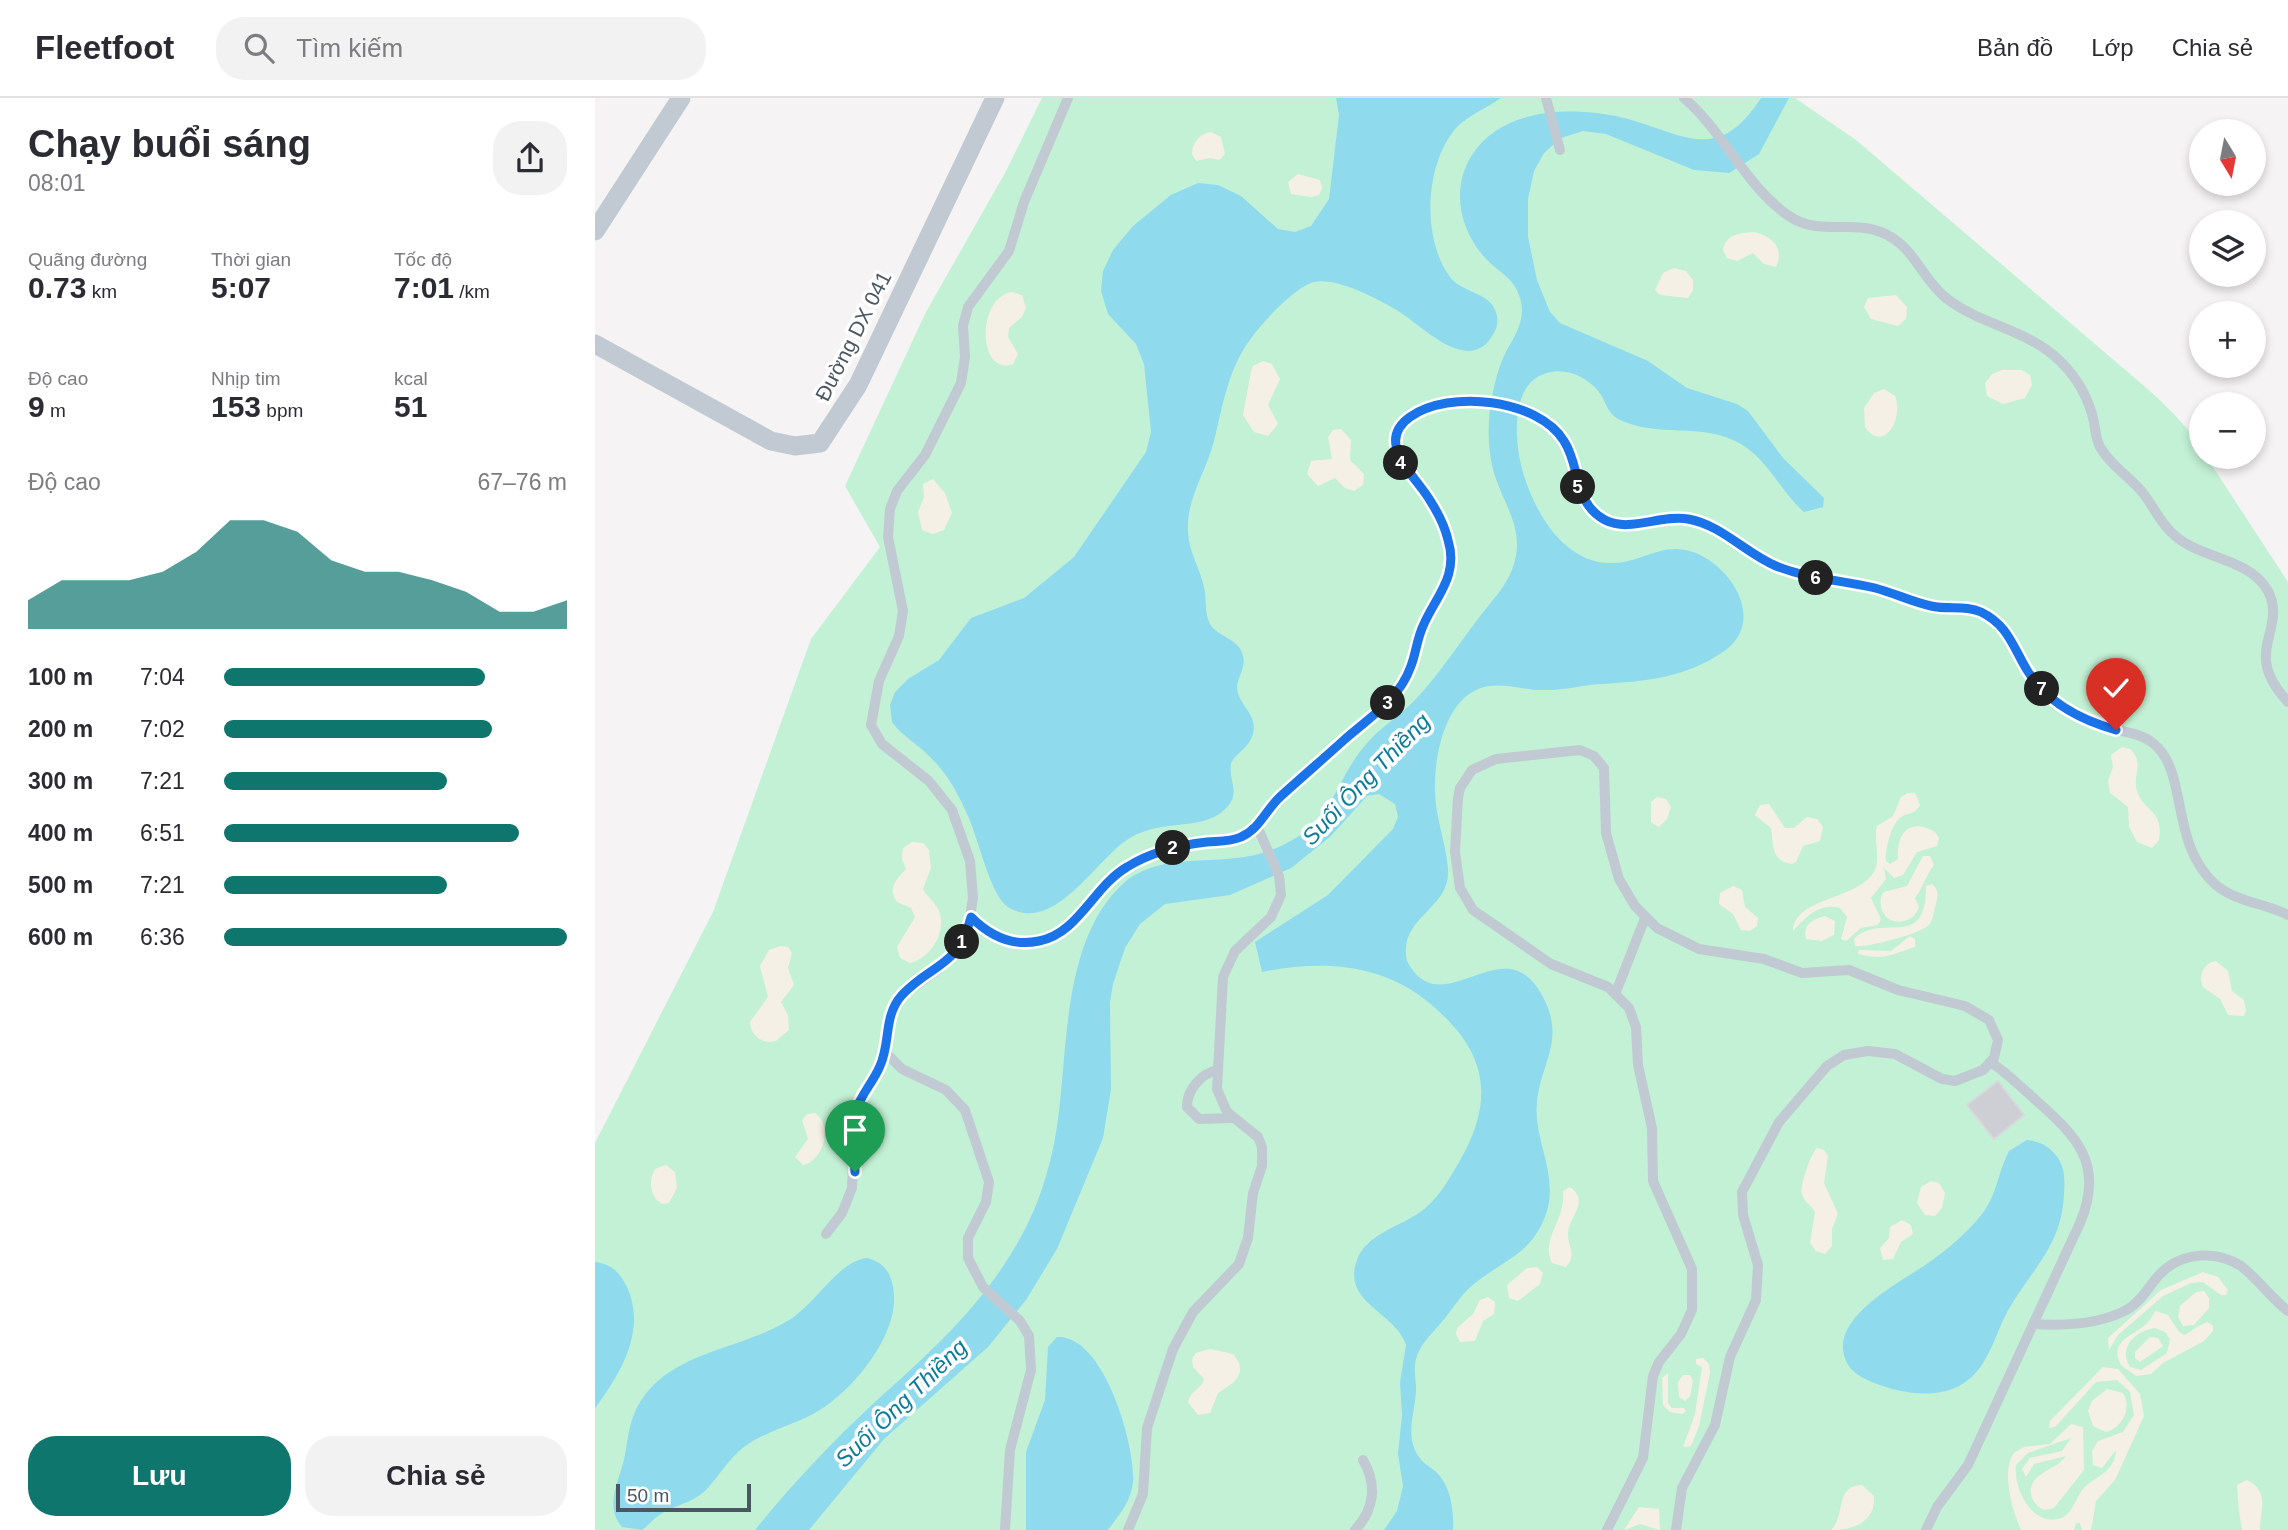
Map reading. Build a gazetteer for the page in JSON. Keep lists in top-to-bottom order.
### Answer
{
  "streets": {
    "street": ["Đường DX 041"]
  },
  "water": ["Suối Ông Thiềng"],
  "scale_bar": "50 m",
  "north": "bottom",
  "page": {
    "header": "Fleetfoot",
    "search": "Tìm kiếm",
    "nav": ["Bản đồ", "Lớp", "Chia sẻ"],
    "heading": ["Chạy buổi sáng", "08:01"],
    "map_buttons": ["+", "−"],
    "stats": [
      ["Quãng đường", "0.73 km"],
      ["Thời gian", "5:07"],
      ["Tốc độ", "7:01 /km"],
      ["Độ cao", "9 m"],
      ["Nhịp tim", "153 bpm"],
      ["kcal", "51"]
    ],
    "pins": [
      "4",
      "5",
      "6",
      "7",
      "3",
      "2",
      "1"
    ],
    "chart": ["Độ cao", "67–76 m"],
    "list": [
      {
        "name": "100 m",
        "note": "7:04"
      },
      {
        "name": "200 m",
        "note": "7:02"
      },
      {
        "name": "300 m",
        "note": "7:21"
      },
      {
        "name": "400 m",
        "note": "6:51"
      },
      {
        "name": "500 m",
        "note": "7:21"
      },
      {
        "name": "600 m",
        "note": "6:36"
      }
    ],
    "buttons": ["Lưu", "Chia sẻ"],
    "scale": "50 m"
  }
}
